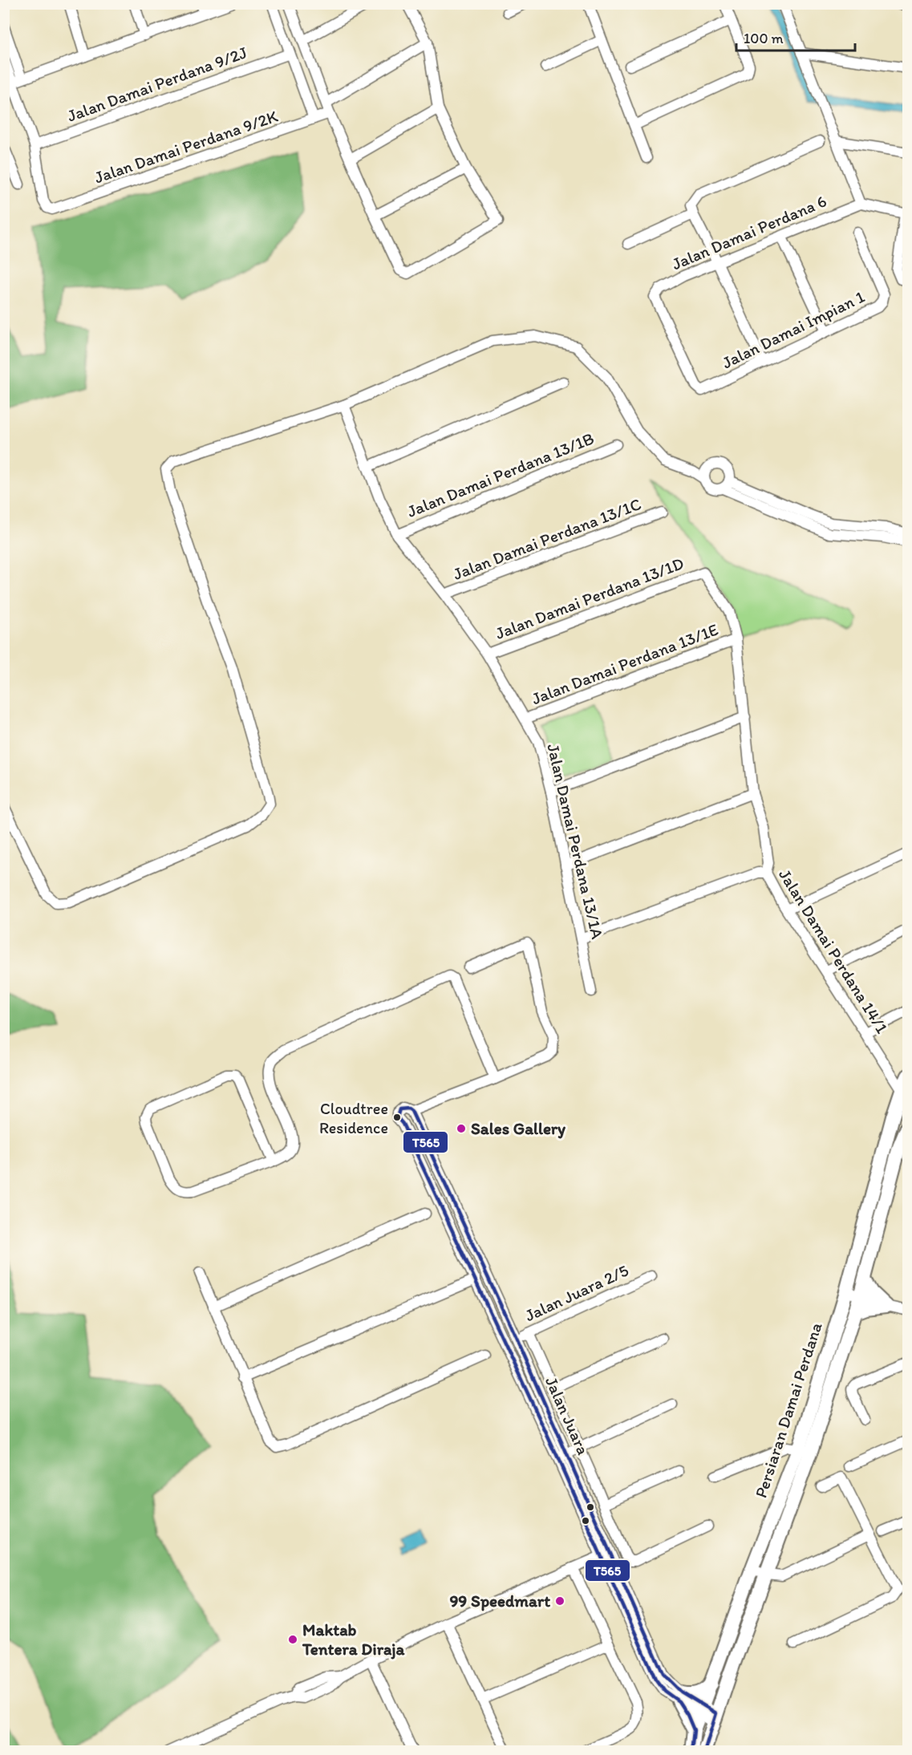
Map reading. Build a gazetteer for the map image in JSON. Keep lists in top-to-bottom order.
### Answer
{
  "streets": {
    "main road": ["Persiaran Damai Perdana"],
    "street": [
      "Jalan Damai Perdana 9/2J",
      "Jalan Damai Perdana 9/2K",
      "Jalan Damai Perdana 6",
      "Jalan Damai Impian 1",
      "Jalan Damai Perdana 13/1B",
      "Jalan Damai Perdana 13/1C",
      "Jalan Damai Perdana 13/1D",
      "Jalan Damai Perdana 13/1E",
      "Jalan Damai Perdana 13/1A",
      "Jalan Damai Perdana 14/1",
      "Jalan Juara 2/5",
      "Jalan Juara"
    ]
  },
  "crossings": [
    ["Jalan Damai Perdana 9/2J", "Jalan Damai Perdana 9/2K"],
    ["Jalan Damai Perdana 6", "Jalan Damai Impian 1"],
    ["Jalan Damai Perdana 13/1B", "Jalan Damai Perdana 13/1A"],
    ["Jalan Damai Perdana 13/1C", "Jalan Damai Perdana 13/1A"],
    ["Jalan Damai Perdana 13/1D", "Jalan Damai Perdana 13/1E"],
    ["Jalan Damai Perdana 13/1D", "Jalan Damai Perdana 13/1A"],
    ["Jalan Damai Perdana 13/1E", "Jalan Damai Perdana 13/1A"],
    ["Jalan Damai Perdana 14/1", "Persiaran Damai Perdana"],
    ["Jalan Juara 2/5", "Jalan Juara"],
    ["Persiaran Damai Perdana", "Jalan Juara"]
  ],
  "places": [
    "Cloudtree Residence",
    "Sales Gallery",
    "99 Speedmart",
    "Maktab Tentera Diraja"
  ],
  "lines": ["transit line T565"],
  "scale_bar": "100 m"
}
